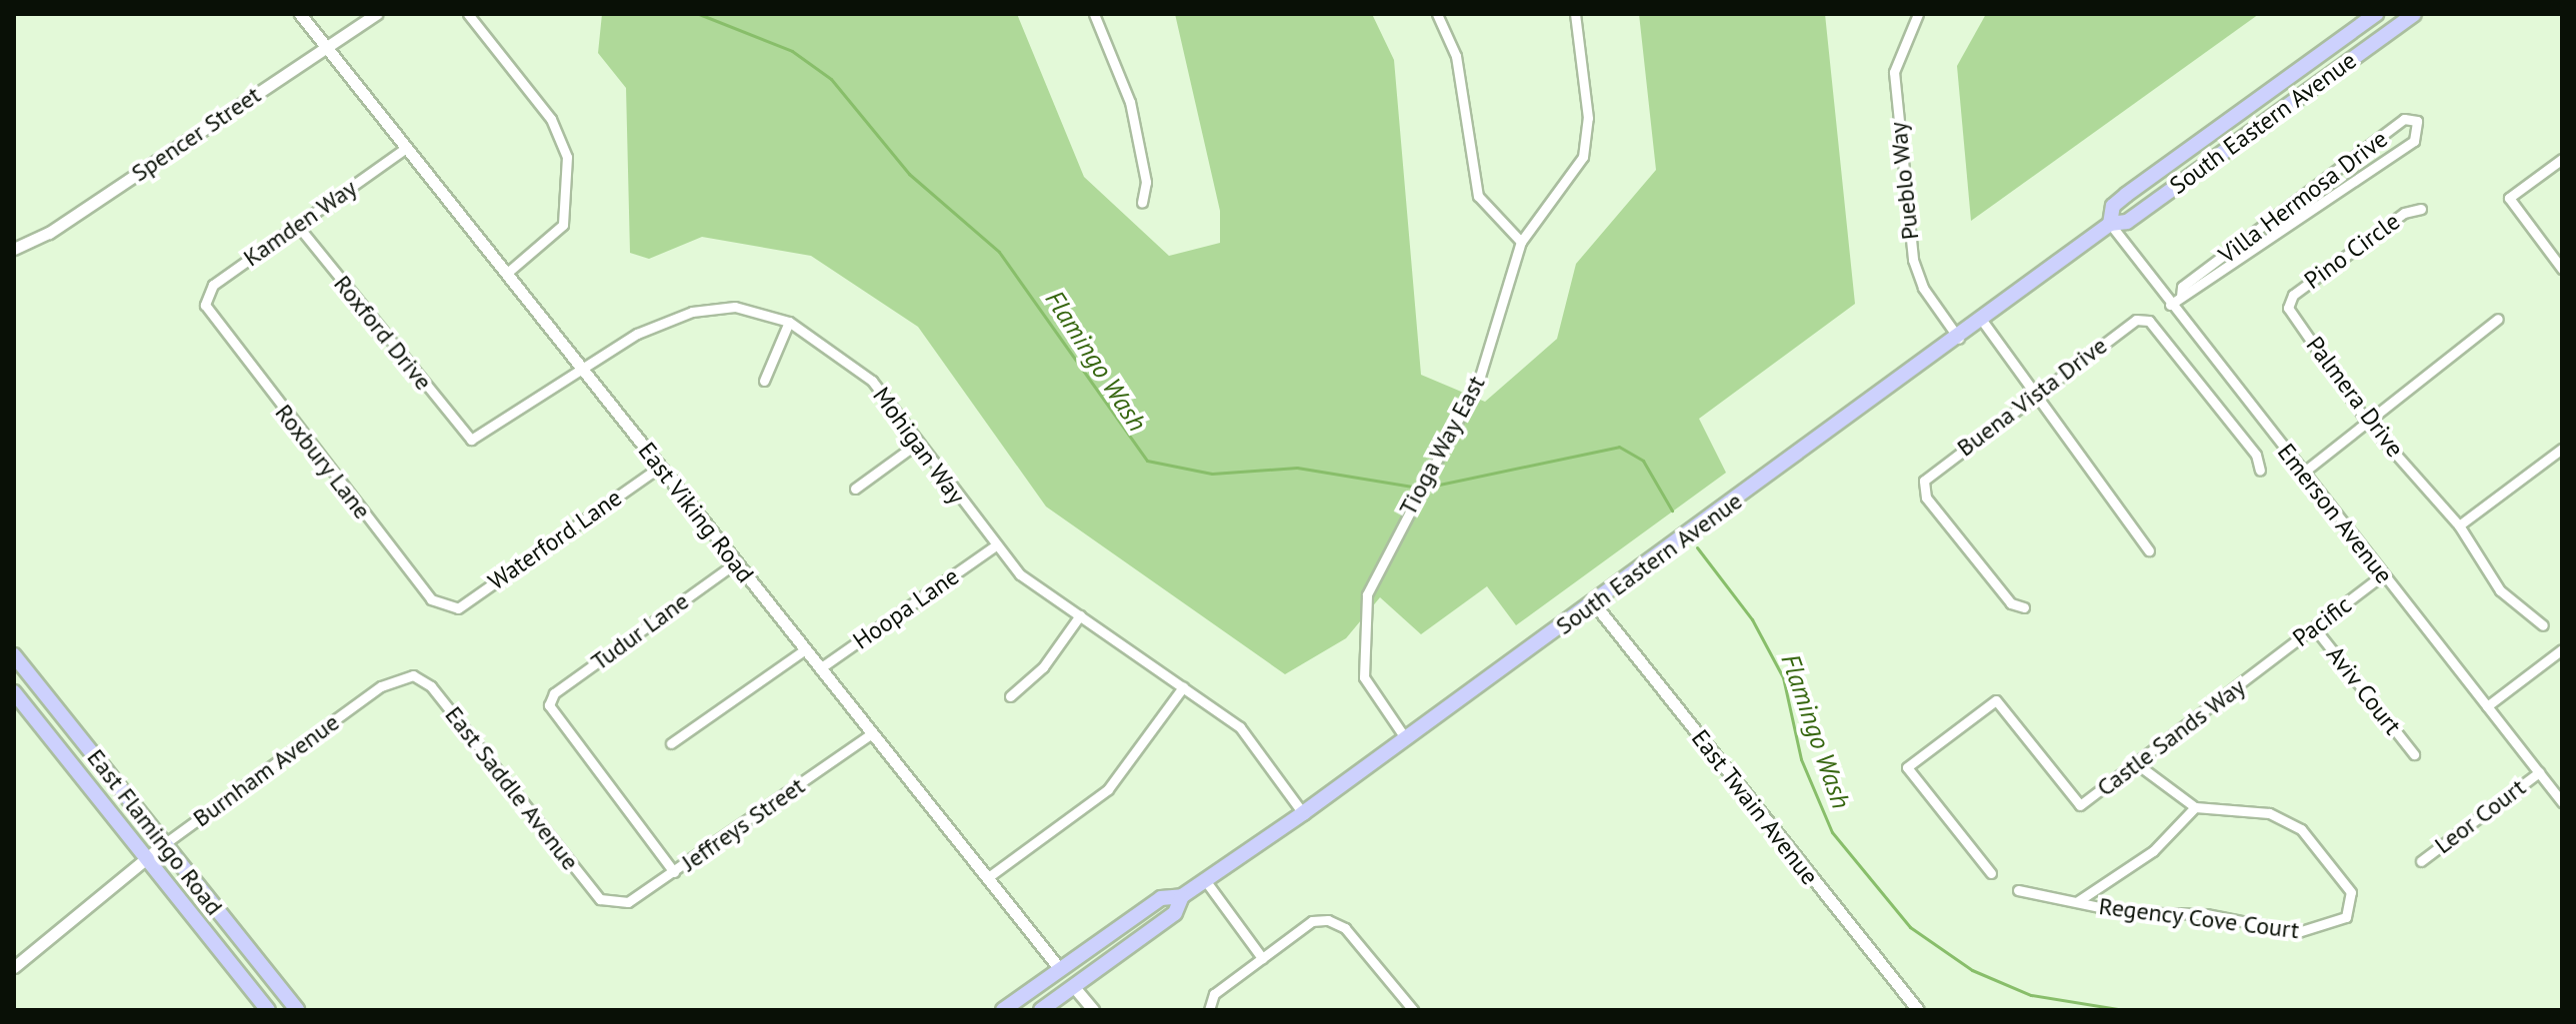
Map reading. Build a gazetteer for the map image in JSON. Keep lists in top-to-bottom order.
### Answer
{
  "streets": {
    "main road": ["South Eastern Avenue", "East Flamingo Road"],
    "street": [
      "Spencer Street",
      "Pueblo Way",
      "Villa Hermosa Drive",
      "Kamden Way",
      "Pino Circle",
      "Roxford Drive",
      "Buena Vista Drive",
      "Palmera Drive",
      "Mohigan Way",
      "Tioga Way East",
      "Roxbury Lane",
      "East Viking Road",
      "Emerson Avenue",
      "Waterford Lane",
      "Hoopa Lane",
      "Pacific",
      "Tudur Lane",
      "Aviv Court",
      "Castle Sands Way",
      "Burnham Avenue",
      "East Saddle Avenue",
      "East Twain Avenue",
      "Leor Court",
      "Jeffreys Street",
      "Regency Cove Court"
    ]
  },
  "crossings": [
    ["South Eastern Avenue", "Pueblo Way"],
    ["South Eastern Avenue", "Mohigan Way"],
    ["South Eastern Avenue", "Tioga Way East"],
    ["South Eastern Avenue", "East Viking Road"],
    ["South Eastern Avenue", "Emerson Avenue"],
    ["South Eastern Avenue", "East Twain Avenue"],
    ["Spencer Street", "East Viking Road"],
    ["Villa Hermosa Drive", "Emerson Avenue"],
    ["Kamden Way", "Roxford Drive"],
    ["Kamden Way", "Roxbury Lane"],
    ["Kamden Way", "East Viking Road"],
    ["Pino Circle", "Palmera Drive"],
    ["Roxford Drive", "Mohigan Way"],
    ["Mohigan Way", "East Viking Road"],
    ["Mohigan Way", "Hoopa Lane"],
    ["Roxbury Lane", "Waterford Lane"],
    ["East Viking Road", "Waterford Lane"],
    ["East Viking Road", "Hoopa Lane"],
    ["East Viking Road", "Tudur Lane"],
    ["East Viking Road", "Jeffreys Street"],
    ["Emerson Avenue", "Pacific"],
    ["Emerson Avenue", "Leor Court"],
    ["Pacific", "Aviv Court"],
    ["Pacific", "Castle Sands Way"],
    ["Tudur Lane", "Jeffreys Street"],
    ["Burnham Avenue", "East Saddle Avenue"],
    ["Burnham Avenue", "East Flamingo Road"],
    ["East Saddle Avenue", "Jeffreys Street"]
  ],
  "water": ["Flamingo Wash"]
}
